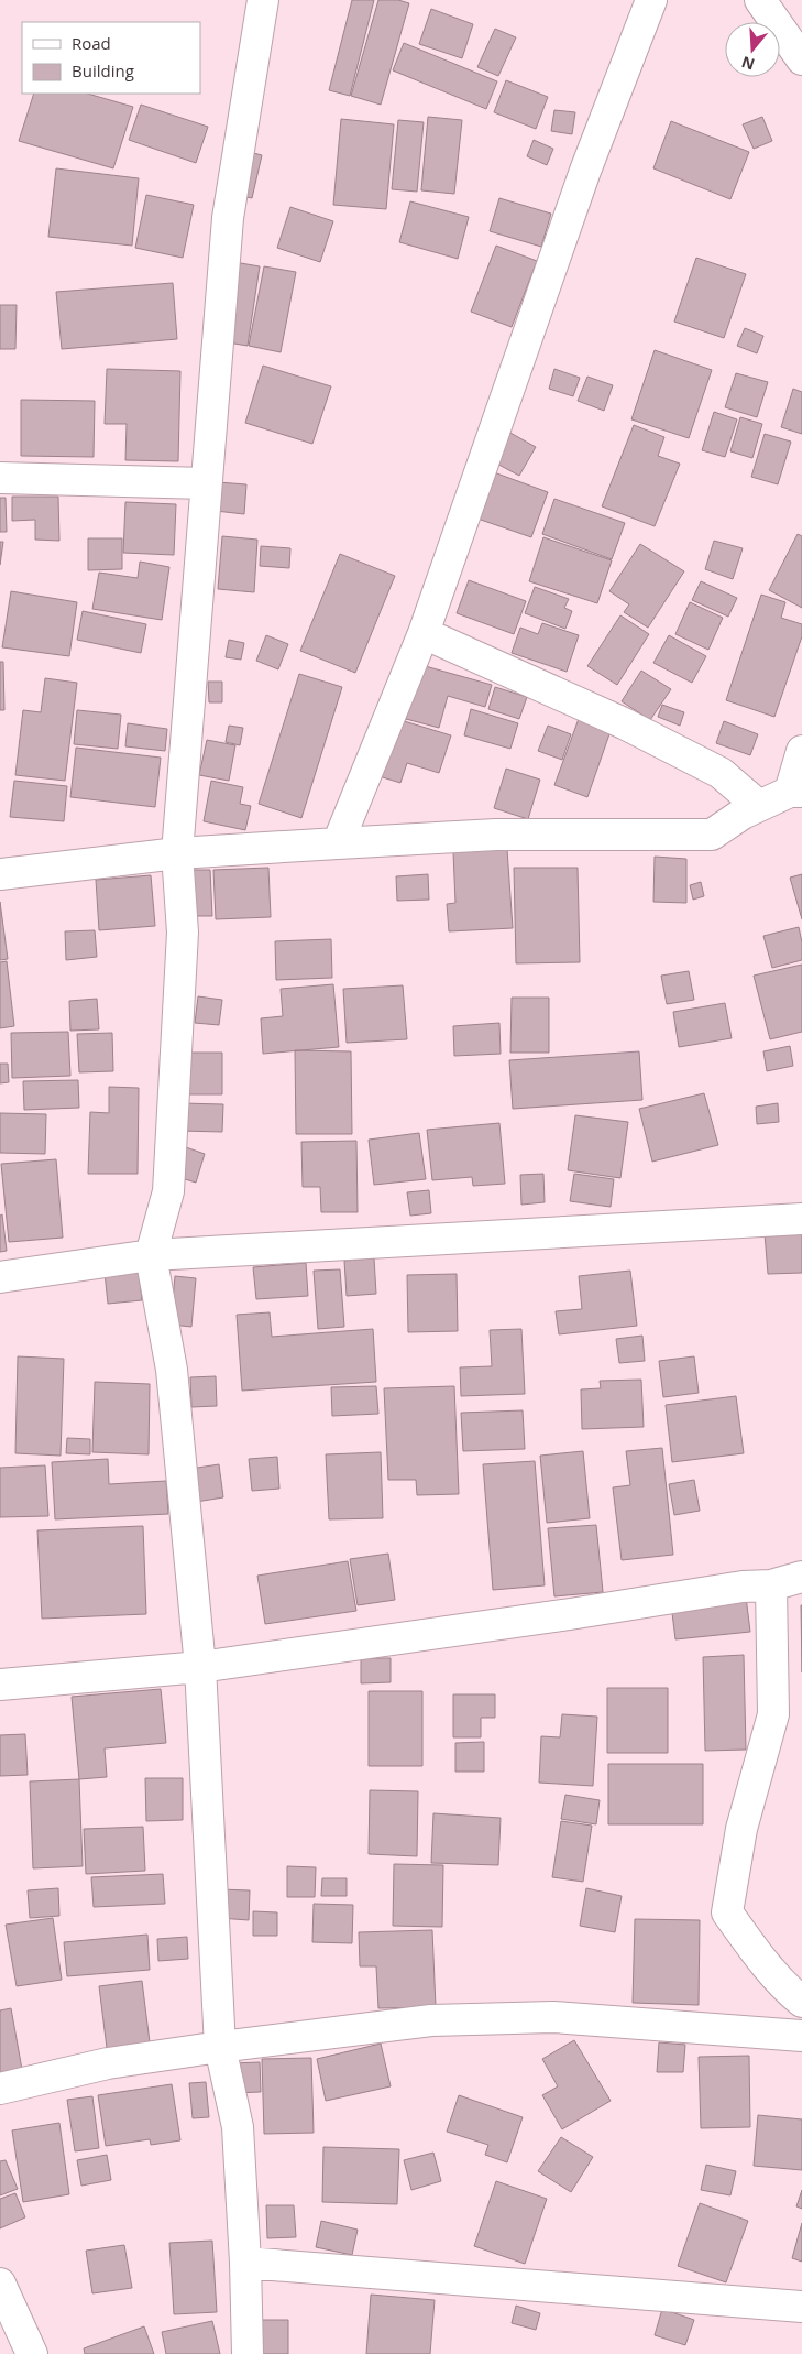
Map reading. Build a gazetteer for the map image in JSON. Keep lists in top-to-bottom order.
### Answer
{
  "legend": ["Road", "Building"],
  "north": "bottom"
}
